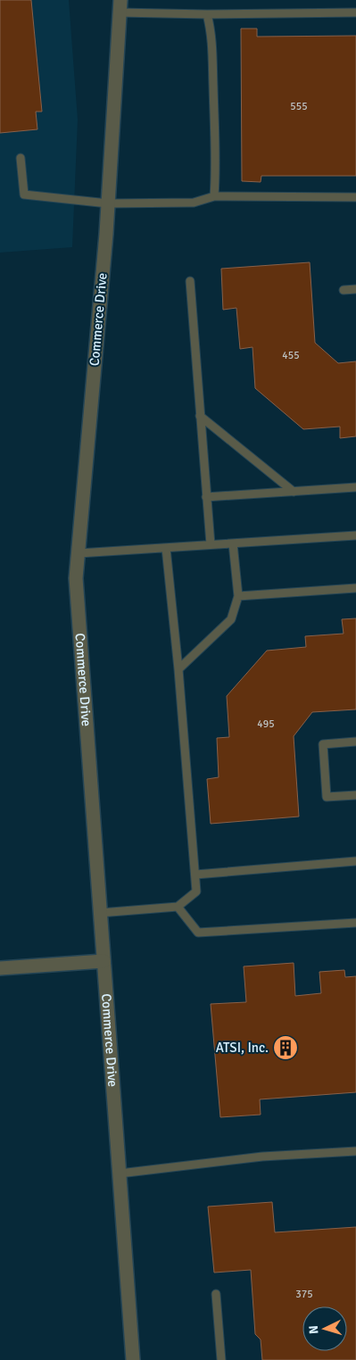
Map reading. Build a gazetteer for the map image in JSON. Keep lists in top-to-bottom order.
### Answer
{
  "streets": {
    "street": ["Commerce Drive"]
  },
  "places": {
    "building": ["ATSI, Inc."]
  },
  "house_numbers": [
    "555",
    "455",
    "495",
    "375"
  ],
  "north": "left"
}
